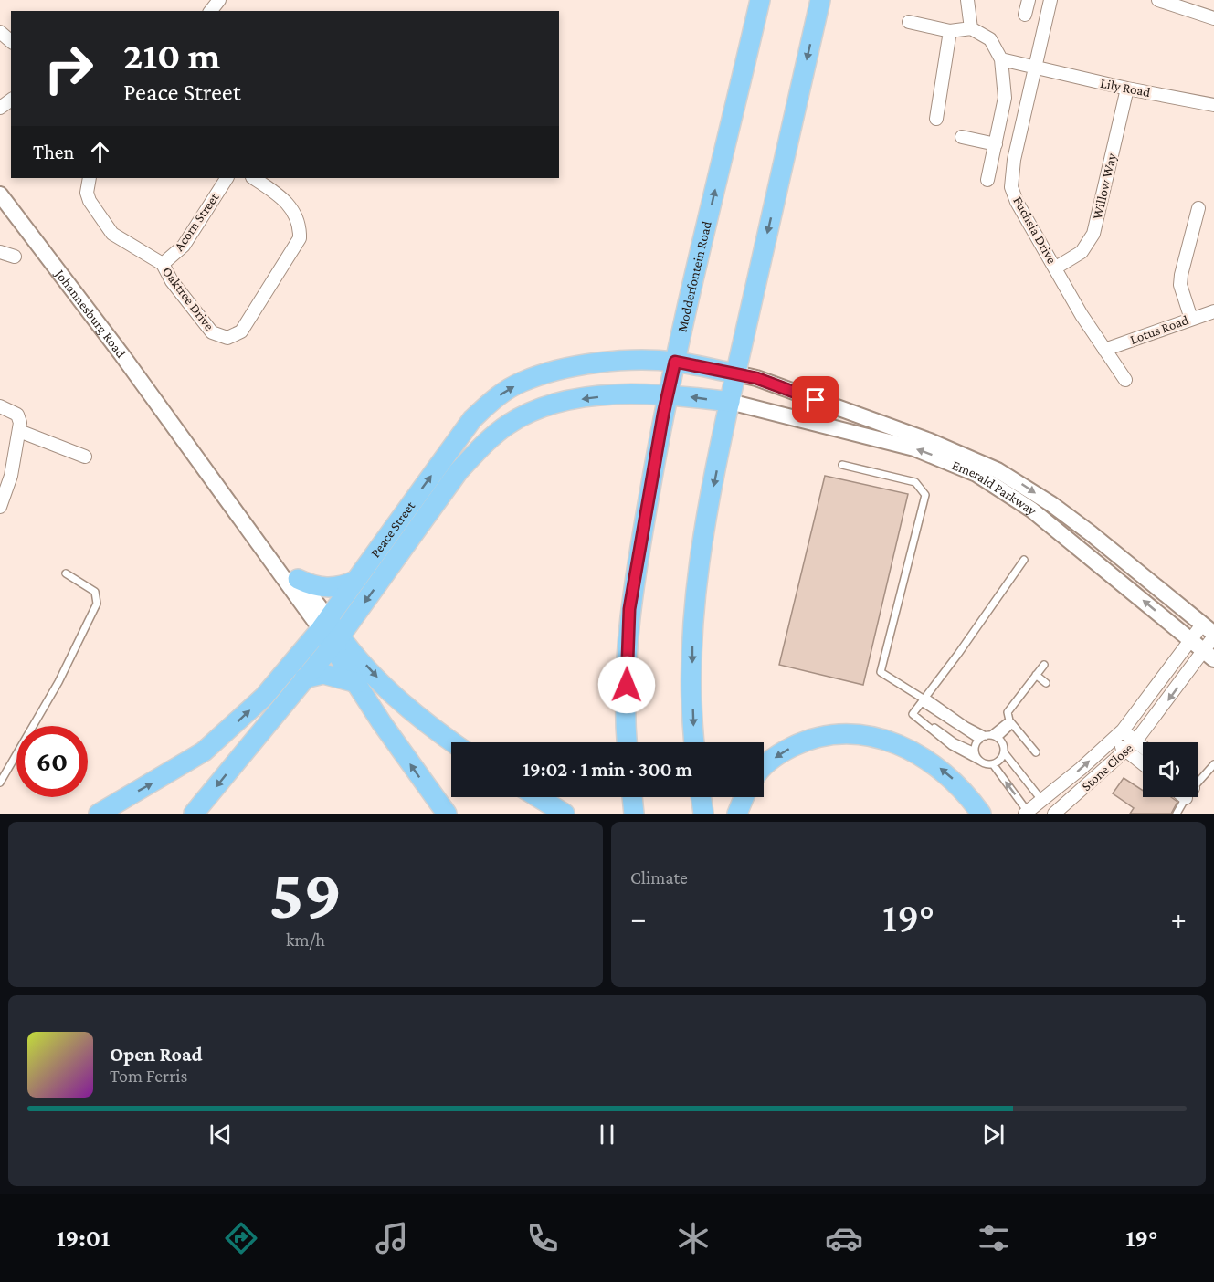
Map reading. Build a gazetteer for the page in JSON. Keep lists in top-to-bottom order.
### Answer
{
  "streets": {
    "main road": ["Modderfontein Road", "Peace Street"],
    "street": [
      "Lily Road",
      "Willow Way",
      "Acorn Street",
      "Fuchsia Drive",
      "Oaktree Drive",
      "Johannesburg Road",
      "Lotus Road",
      "Emerald Parkway",
      "Stone Close"
    ]
  },
  "crossings": [
    ["Lily Road", "Willow Way"],
    ["Lily Road", "Fuchsia Drive"],
    ["Willow Way", "Fuchsia Drive"],
    ["Acorn Street", "Oaktree Drive"],
    ["Fuchsia Drive", "Lotus Road"],
    ["Modderfontein Road", "Peace Street"],
    ["Johannesburg Road", "Peace Street"],
    ["Emerald Parkway", "Peace Street"],
    ["Emerald Parkway", "Stone Close"]
  ],
  "page": {
    "turn": ["210 m", "Peace Street"],
    "then": "Then",
    "limit": "60",
    "trip": "19:02 · 1 min · 300 m",
    "tile": [
      ["59", "km/h"],
      "Climate"
    ],
    "heat": ["−", "19°", "+"],
    "song": ["Open Road", "Tom Ferris"],
    "tabs": ["19:01", "19°"]
  }
}
